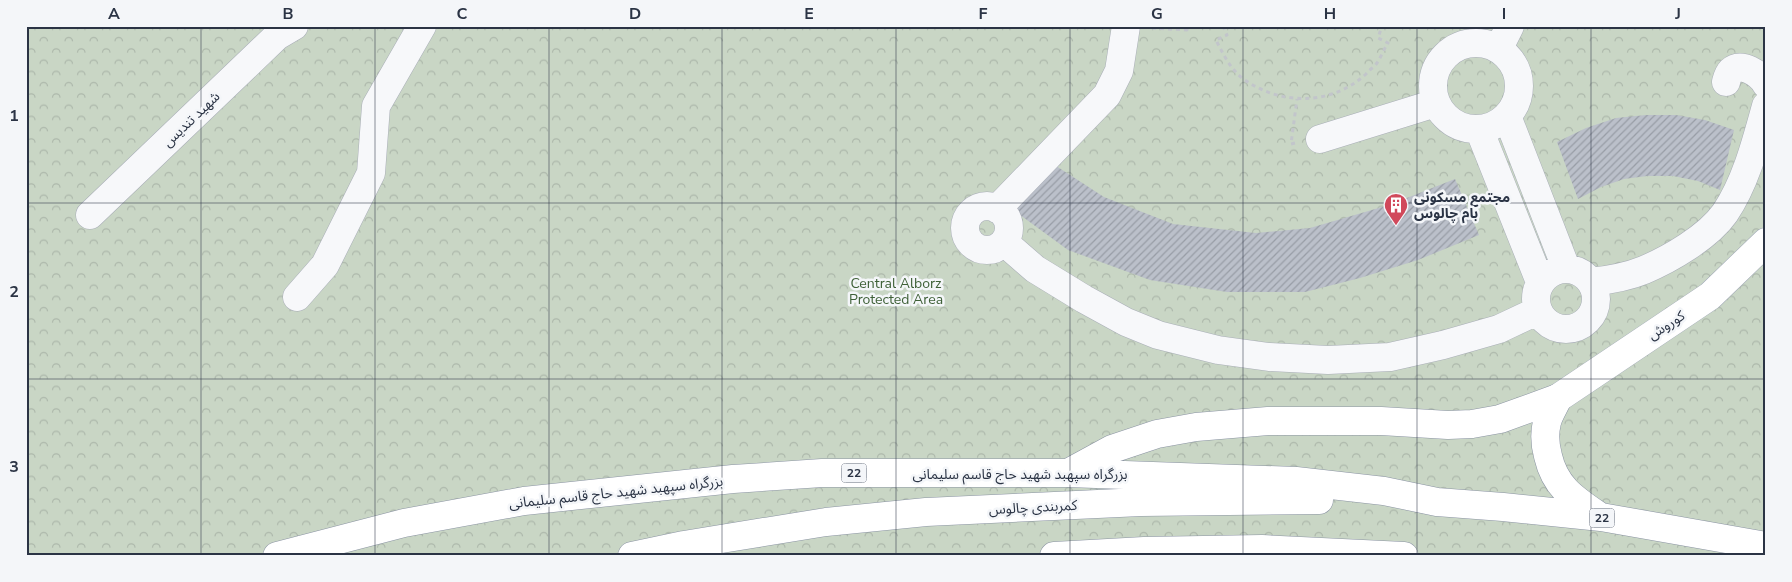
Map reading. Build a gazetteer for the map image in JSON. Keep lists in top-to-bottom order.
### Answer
{
  "streets": {
    "main road": [
      "کوروش",
      "22",
      "بزرگراه سپهبد شهید حاج قاسم سلیمانی",
      "کمربندی چالوس"
    ],
    "street": ["شهید تندیس"]
  },
  "crossings": [
    ["کوروش", "بزرگراه سپهبد شهید حاج قاسم سلیمانی"],
    ["کوروش", "کمربندی چالوس"],
    ["بزرگراه سپهبد شهید حاج قاسم سلیمانی", "کمربندی چالوس"]
  ],
  "parks": ["Central Alborz Protected Area"],
  "places": {
    "building": ["مجتمع مسکونی بام چالوس"]
  },
  "grid": {
    "columns": [
      "A",
      "B",
      "C",
      "D",
      "E",
      "F",
      "G",
      "H",
      "I",
      "J"
    ],
    "rows": ["1", "2", "3"]
  }
}
